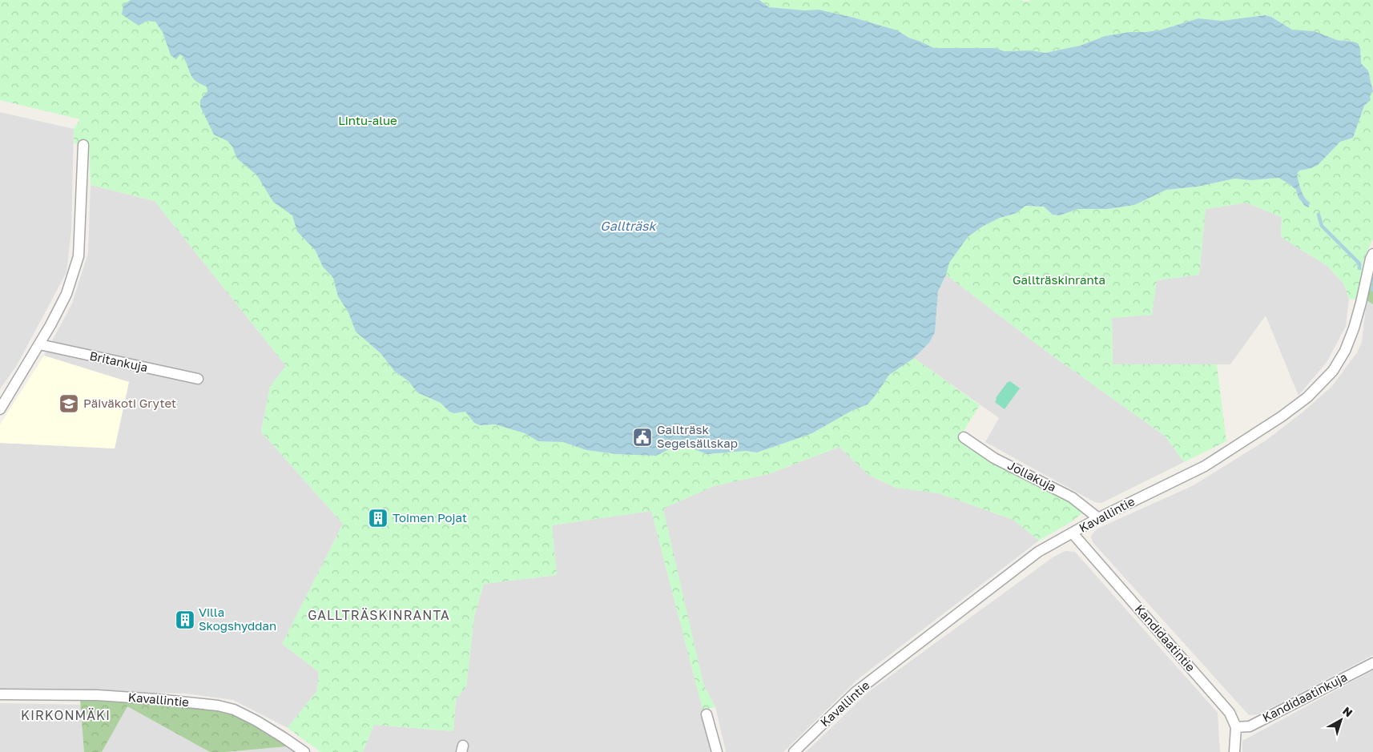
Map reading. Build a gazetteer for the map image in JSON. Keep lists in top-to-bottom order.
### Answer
{
  "streets": {
    "street": [
      "Britankuja",
      "Jollakuja",
      "Kavallintie",
      "Kandidaatintie",
      "Kandidaatinkuja"
    ]
  },
  "crossings": [
    ["Jollakuja", "Kavallintie"],
    ["Kavallintie", "Kandidaatintie"],
    ["Kandidaatintie", "Kandidaatinkuja"]
  ],
  "districts": ["GALLTRÄSKINRANTA", "KIRKONMÄKI"],
  "water": ["Gallträsk"],
  "parks": ["Lintu-alue", "Gallträskinranta"],
  "places": {
    "school or university": ["Päiväkoti Grytet"],
    "public building": ["Gallträsk Segelsällskap"],
    "building": ["Toimen Pojat", "Villa Skogshyddan"]
  },
  "north": "top right"
}
